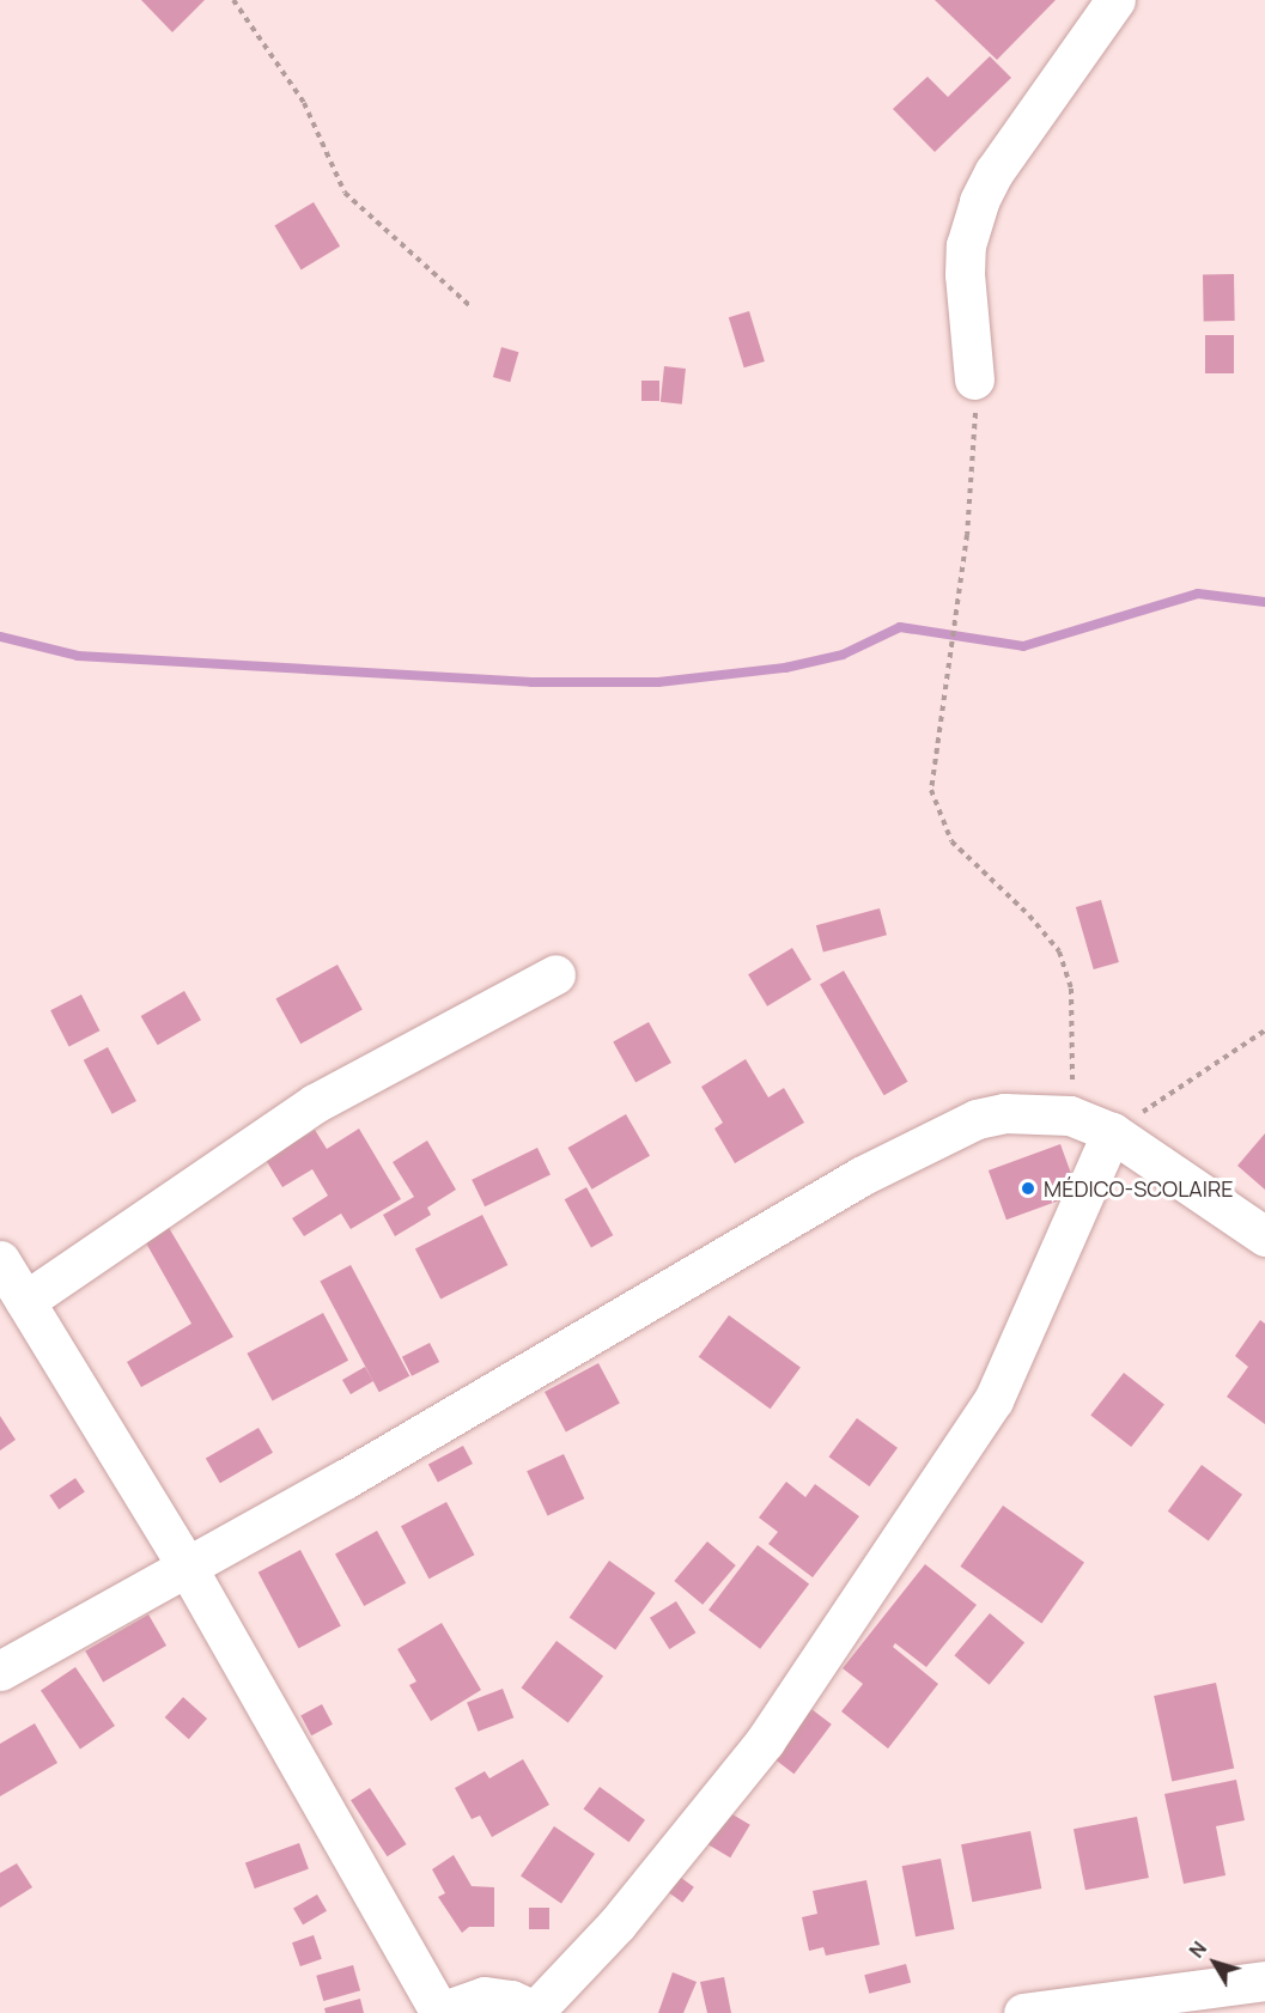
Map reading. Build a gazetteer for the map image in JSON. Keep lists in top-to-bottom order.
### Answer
{
  "places": ["MÉDICO-SCOLAIRE"],
  "north": "top left"
}
